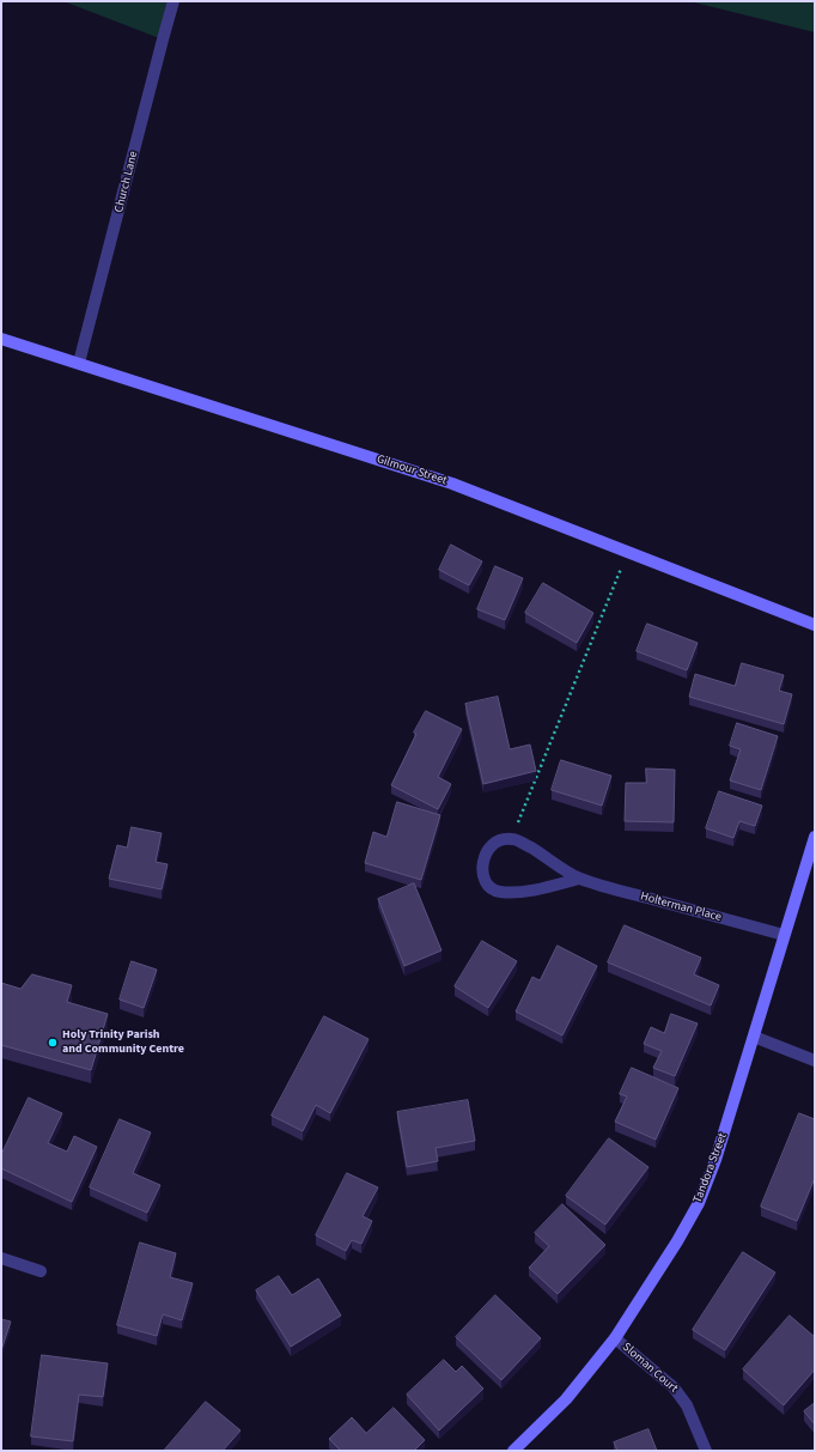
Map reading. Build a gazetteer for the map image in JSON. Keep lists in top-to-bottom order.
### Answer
{
  "streets": {
    "main road": ["Gilmour Street", "Tandora Street"],
    "street": ["Church Lane", "Holterman Place", "Sloman Court"]
  },
  "crossings": [
    ["Church Lane", "Gilmour Street"],
    ["Holterman Place", "Tandora Street"],
    ["Tandora Street", "Sloman Court"]
  ],
  "places": ["Holy Trinity Parish and Community Centre"]
}
